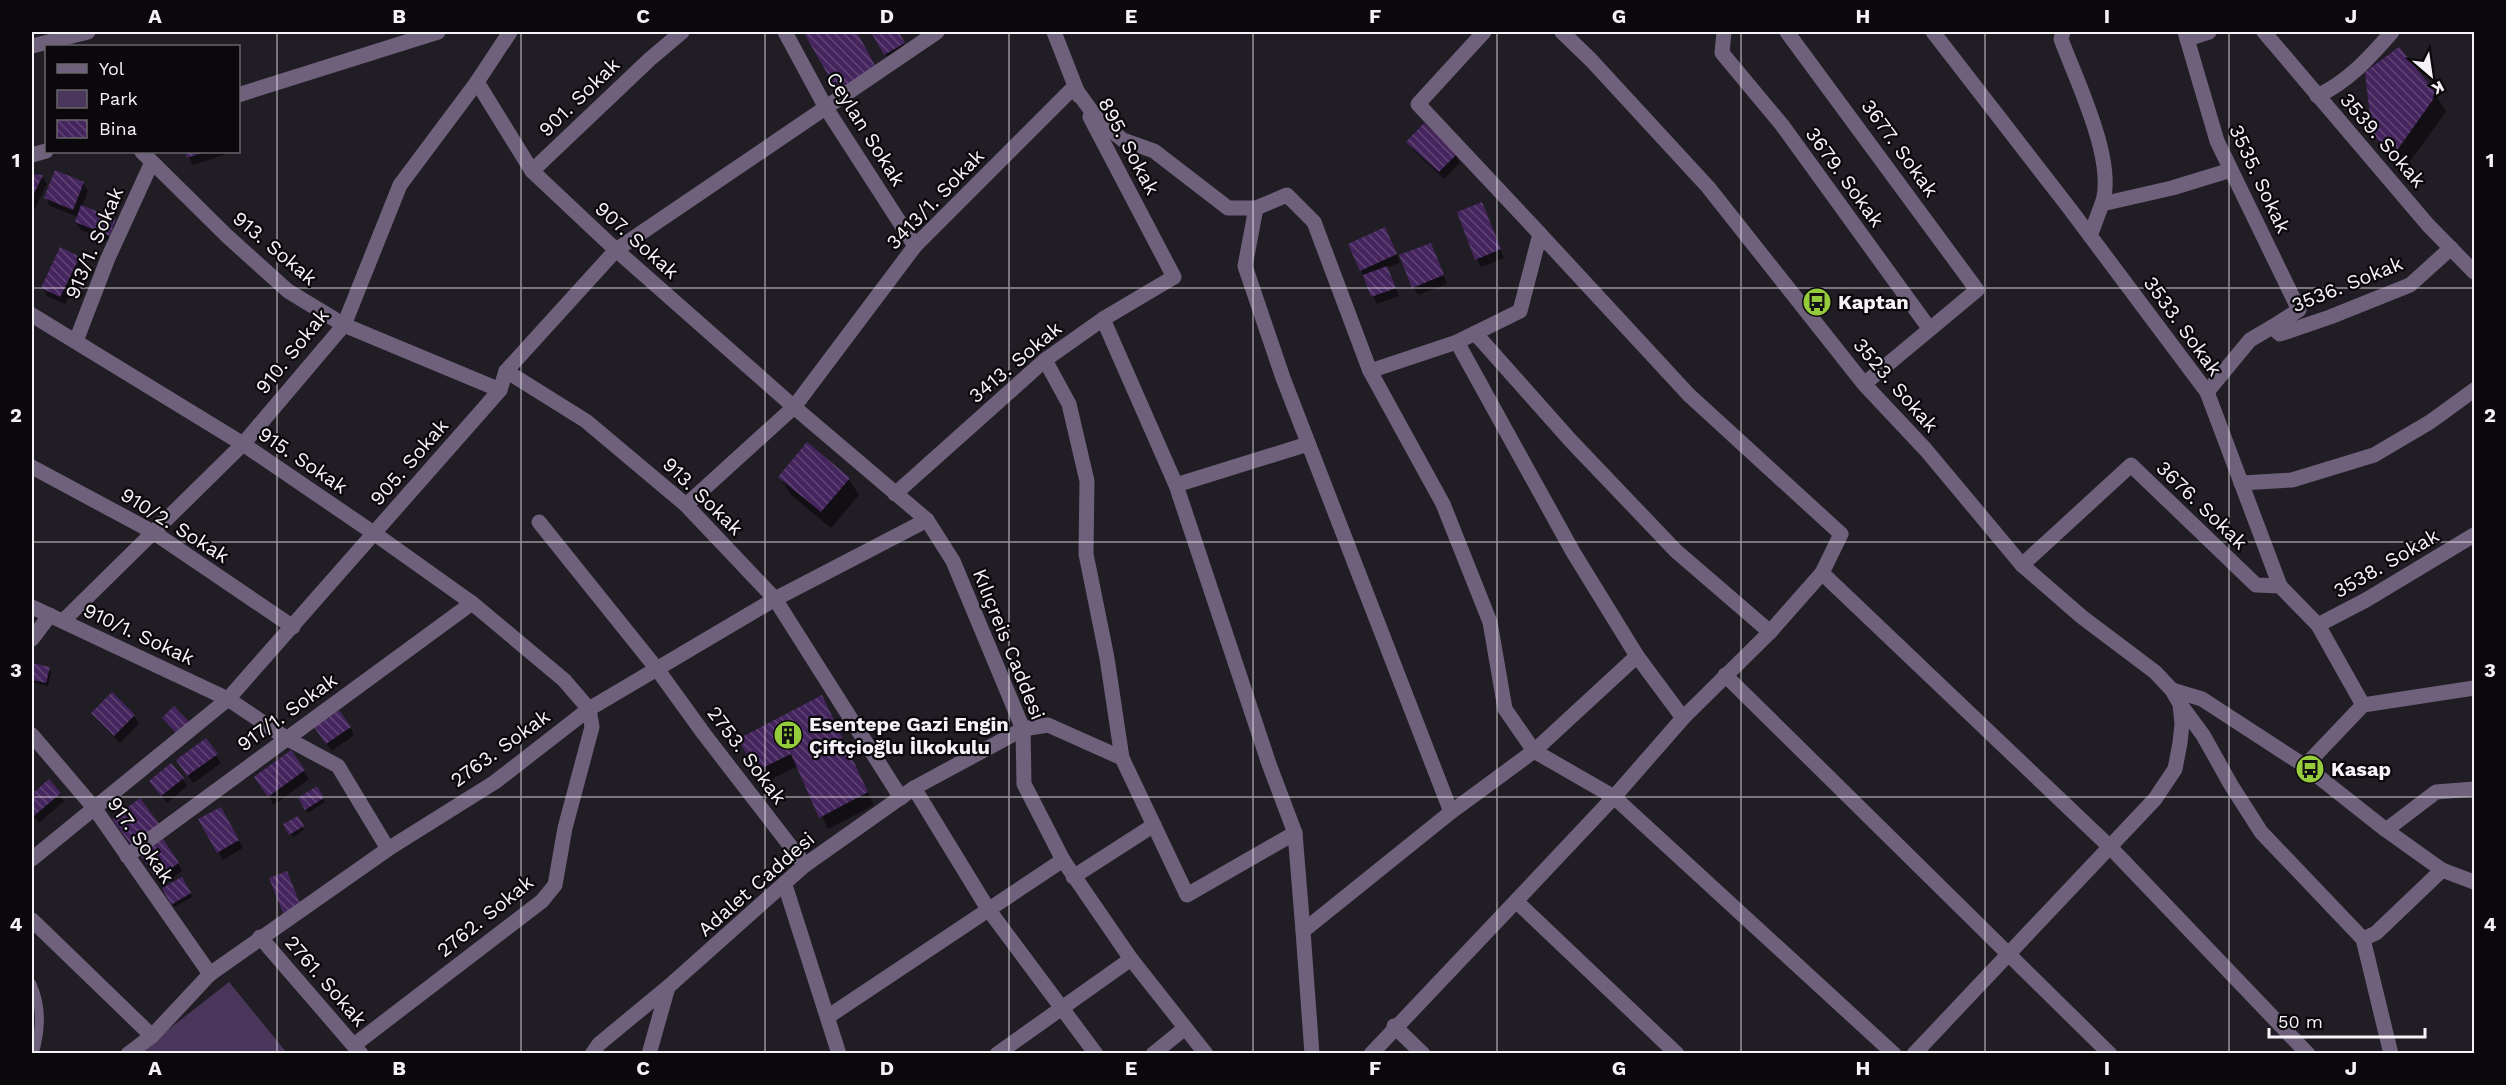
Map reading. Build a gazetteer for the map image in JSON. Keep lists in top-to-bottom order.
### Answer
{
  "streets": {
    "street": [
      "901. Sokak",
      "Ceylan Sokak",
      "3539. Sokak",
      "895. Sokak",
      "3677. Sokak",
      "3679. Sokak",
      "3535. Sokak",
      "3413/1. Sokak",
      "907. Sokak",
      "913/1. Sokak",
      "913. Sokak",
      "3536. Sokak",
      "3533. Sokak",
      "910. Sokak",
      "3413. Sokak",
      "3523. Sokak",
      "915. Sokak",
      "905. Sokak",
      "3676. Sokak",
      "910/2. Sokak",
      "3538. Sokak",
      "910/1. Sokak",
      "Kılıçreis Caddesi",
      "917/1. Sokak",
      "2763. Sokak",
      "2753. Sokak",
      "917. Sokak",
      "Adalet Caddesi",
      "2762. Sokak",
      "2761. Sokak"
    ]
  },
  "crossings": [
    ["901. Sokak", "907. Sokak"],
    ["Ceylan Sokak", "3413/1. Sokak"],
    ["Ceylan Sokak", "905. Sokak"],
    ["3539. Sokak", "3536. Sokak"],
    ["895. Sokak", "3413/1. Sokak"],
    ["895. Sokak", "3413. Sokak"],
    ["3677. Sokak", "3679. Sokak"],
    ["3535. Sokak", "3536. Sokak"],
    ["3413/1. Sokak", "907. Sokak"],
    ["3413/1. Sokak", "913. Sokak"],
    ["3413/1. Sokak", "Kılıçreis Caddesi"],
    ["907. Sokak", "910. Sokak"],
    ["907. Sokak", "905. Sokak"],
    ["907. Sokak", "Kılıçreis Caddesi"],
    ["913/1. Sokak", "913. Sokak"],
    ["913/1. Sokak", "915. Sokak"],
    ["913. Sokak", "910. Sokak"],
    ["913. Sokak", "905. Sokak"],
    ["913. Sokak", "2763. Sokak"],
    ["913. Sokak", "Adalet Caddesi"],
    ["3536. Sokak", "3533. Sokak"],
    ["3533. Sokak", "3676. Sokak"],
    ["3533. Sokak", "3538. Sokak"],
    ["910. Sokak", "915. Sokak"],
    ["910. Sokak", "910/2. Sokak"],
    ["910. Sokak", "910/1. Sokak"],
    ["3413. Sokak", "Kılıçreis Caddesi"],
    ["3523. Sokak", "3676. Sokak"],
    ["915. Sokak", "905. Sokak"],
    ["915. Sokak", "917/1. Sokak"],
    ["915. Sokak", "2763. Sokak"],
    ["915. Sokak", "2762. Sokak"],
    ["905. Sokak", "910/2. Sokak"],
    ["905. Sokak", "910/1. Sokak"],
    ["905. Sokak", "917. Sokak"],
    ["910/1. Sokak", "917/1. Sokak"],
    ["910/1. Sokak", "2763. Sokak"],
    ["Kılıçreis Caddesi", "2763. Sokak"],
    ["Kılıçreis Caddesi", "Adalet Caddesi"],
    ["917/1. Sokak", "917. Sokak"],
    ["2763. Sokak", "2753. Sokak"],
    ["2763. Sokak", "917. Sokak"],
    ["2763. Sokak", "2762. Sokak"],
    ["2763. Sokak", "2761. Sokak"],
    ["2753. Sokak", "Adalet Caddesi"],
    ["2762. Sokak", "2761. Sokak"]
  ],
  "places": {
    "bus stop": ["Kaptan", "Kasap"],
    "building": ["Esentepe Gazi Engin Çiftçioğlu İlkokulu"]
  },
  "legend": ["Yol", "Park", "Bina"],
  "scale_bar": "50 m",
  "north": "bottom right",
  "grid": {
    "columns": [
      "A",
      "B",
      "C",
      "D",
      "E",
      "F",
      "G",
      "H",
      "I",
      "J"
    ],
    "rows": [
      "1",
      "2",
      "3",
      "4"
    ]
  }
}
